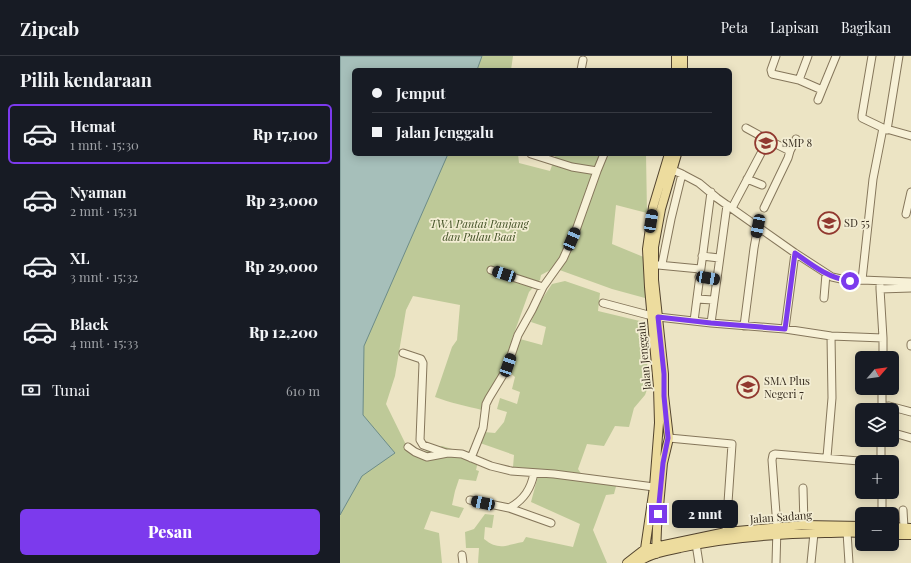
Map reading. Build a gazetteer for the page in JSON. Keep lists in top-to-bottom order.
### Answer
{
  "streets": {
    "main road": ["Jalan Jenggalu", "Jalan Sadang"]
  },
  "crossings": [
    ["Jalan Jenggalu", "Jalan Sadang"]
  ],
  "parks": ["TWA Pantai Panjang dan Pulau Baai"],
  "places": {
    "school or university": ["SMP 8", "SD 55", "SMA Plus Negeri 7"]
  },
  "north": "top right",
  "page": {
    "header": "Zipcab",
    "nav": ["Peta", "Lapisan", "Bagikan"],
    "heading": "Pilih kendaraan",
    "banner": ["Jemput", "Jalan Jenggalu"],
    "list": [
      {
        "name": "Hemat",
        "note": "1 mnt · 15:30",
        "value": "Rp 17,100"
      },
      {
        "name": "Nyaman",
        "note": "2 mnt · 15:31",
        "value": "Rp 23,000"
      },
      {
        "name": "XL",
        "note": "3 mnt · 15:32",
        "value": "Rp 29,000"
      },
      {
        "name": "Black",
        "note": "4 mnt · 15:33",
        "value": "Rp 12,200"
      }
    ],
    "map_buttons": ["+", "−"],
    "pay": ["Tunai", "610 m"],
    "bubble": "2 mnt",
    "buttons": "Pesan"
  }
}
